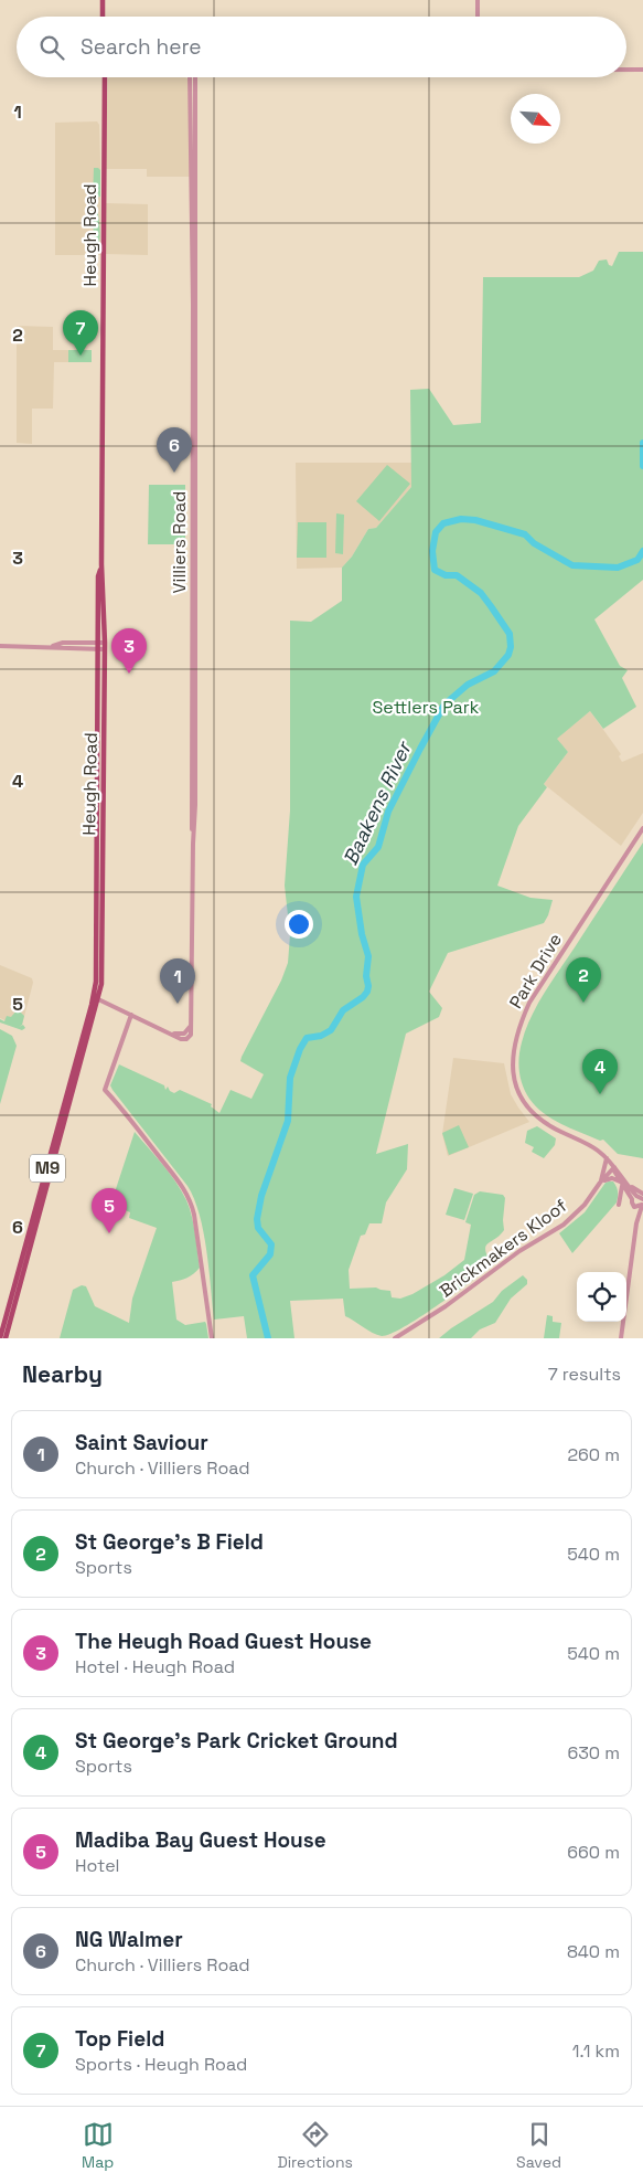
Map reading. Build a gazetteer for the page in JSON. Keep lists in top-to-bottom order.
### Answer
{
  "streets": {
    "main road": ["Heugh Road", "M9"],
    "street": ["Villiers Road", "Park Drive", "Brickmakers Kloof"]
  },
  "crossings": [
    ["Heugh Road", "M9"],
    ["Park Drive", "Brickmakers Kloof"]
  ],
  "water": ["Baakens River"],
  "parks": ["Settlers Park"],
  "north": "bottom right",
  "page": {
    "search": "Search here",
    "pins": [
      "7",
      "6",
      "3",
      "2",
      "1",
      "4",
      "5"
    ],
    "heading": ["Nearby", "7 results"],
    "list": [
      {
        "mark": "1",
        "name": "Saint Saviour",
        "note": "Church · Villiers Road",
        "value": "260 m"
      },
      {
        "mark": "2",
        "name": "St George's B Field",
        "note": "Sports",
        "value": "540 m"
      },
      {
        "mark": "3",
        "name": "The Heugh Road Guest House",
        "note": "Hotel · Heugh Road",
        "value": "540 m"
      },
      {
        "mark": "4",
        "name": "St George's Park Cricket Ground",
        "note": "Sports",
        "value": "630 m"
      },
      {
        "mark": "5",
        "name": "Madiba Bay Guest House",
        "note": "Hotel",
        "value": "660 m"
      },
      {
        "mark": "6",
        "name": "NG Walmer",
        "note": "Church · Villiers Road",
        "value": "840 m"
      },
      {
        "mark": "7",
        "name": "Top Field",
        "note": "Sports · Heugh Road",
        "value": "1.1 km"
      }
    ],
    "nav": ["Map", "Directions", "Saved"]
  },
  "grid": {
    "rows": [
      "1",
      "2",
      "3",
      "4",
      "5",
      "6"
    ]
  }
}
